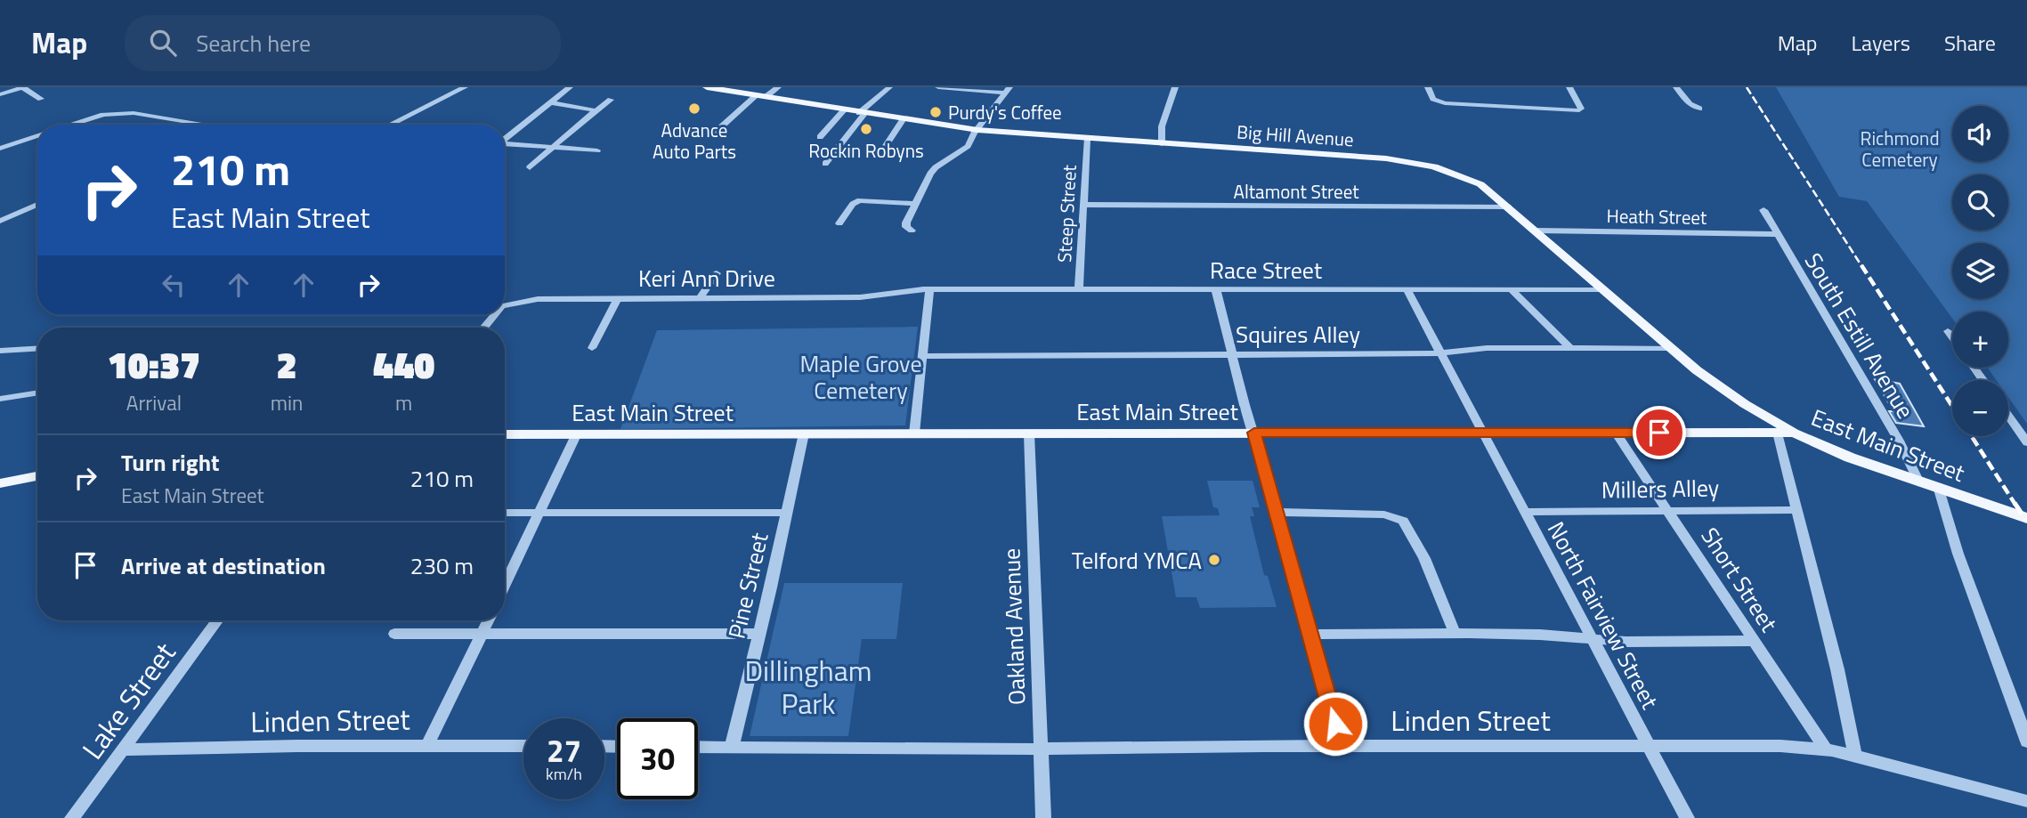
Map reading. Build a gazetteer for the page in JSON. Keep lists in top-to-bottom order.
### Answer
{
  "streets": {
    "main road": ["Big Hill Avenue", "East Main Street"],
    "street": [
      "Altamont Street",
      "Steep Street",
      "Heath Street",
      "Race Street",
      "Keri Ann Drive",
      "Squires Alley",
      "South Estill Avenue",
      "Millers Alley",
      "Short Street",
      "Pine Street",
      "North Fairview Street",
      "Oakland Avenue",
      "Lake Street",
      "Linden Street"
    ]
  },
  "crossings": [
    ["Big Hill Avenue", "Altamont Street"],
    ["Big Hill Avenue", "Steep Street"],
    ["Big Hill Avenue", "Heath Street"],
    ["Big Hill Avenue", "Race Street"],
    ["Big Hill Avenue", "Squires Alley"],
    ["Big Hill Avenue", "East Main Street"],
    ["Altamont Street", "Steep Street"],
    ["Steep Street", "Race Street"],
    ["Heath Street", "South Estill Avenue"],
    ["Race Street", "Keri Ann Drive"],
    ["Race Street", "North Fairview Street"],
    ["Squires Alley", "North Fairview Street"],
    ["South Estill Avenue", "East Main Street"],
    ["East Main Street", "Short Street"],
    ["East Main Street", "Pine Street"],
    ["East Main Street", "North Fairview Street"],
    ["East Main Street", "Oakland Avenue"],
    ["Millers Alley", "Short Street"],
    ["Millers Alley", "North Fairview Street"],
    ["Short Street", "Linden Street"],
    ["Pine Street", "Linden Street"],
    ["North Fairview Street", "Linden Street"],
    ["Oakland Avenue", "Linden Street"],
    ["Lake Street", "Linden Street"]
  ],
  "parks": ["Richmond Cemetery", "Maple Grove Cemetery", "Dillingham Park"],
  "places": [
    "Advance Auto Parts",
    "Purdy's Coffee",
    "Rockin Robyns",
    "Telford YMCA"
  ],
  "page": {
    "header": "Map",
    "search": "Search here",
    "nav": ["Map", "Layers", "Share"],
    "map_buttons": ["+", "−"],
    "turn": ["210 m", "East Main Street"],
    "eta": [
      "10:37",
      "Arrival",
      "2",
      "min",
      "440",
      "m"
    ],
    "list": [
      {
        "name": "Turn right",
        "note": "East Main Street",
        "value": "210 m"
      },
      {
        "name": "Arrive at destination",
        "value": "230 m"
      }
    ],
    "speed": "27 km/h",
    "limit": "30"
  }
}
